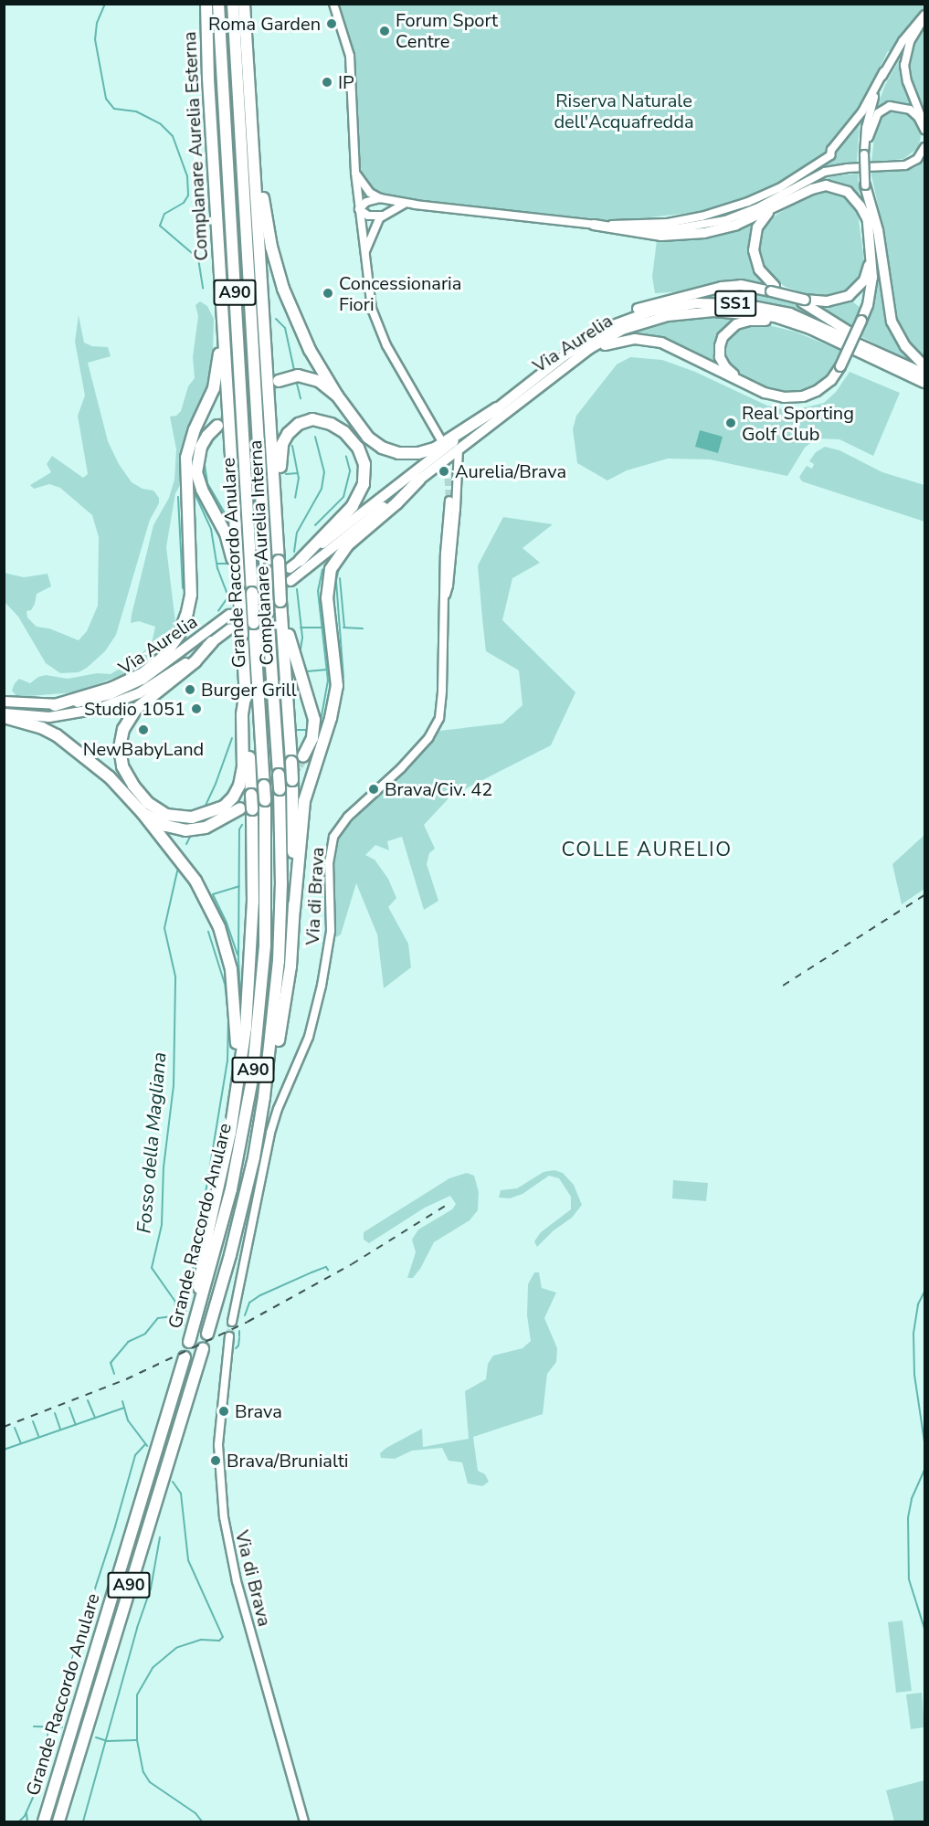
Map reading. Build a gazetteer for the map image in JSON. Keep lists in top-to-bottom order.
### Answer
{
  "streets": {
    "highway": [
      "Complanare Aurelia Esterna",
      "A90",
      "SS1",
      "Via Aurelia",
      "Complanare Aurelia Interna",
      "Grande Raccordo Anulare"
    ],
    "street": ["Via di Brava"]
  },
  "crossings": [
    ["Complanare Aurelia Esterna", "Grande Raccordo Anulare"],
    ["Complanare Aurelia Interna", "Grande Raccordo Anulare"]
  ],
  "districts": ["COLLE AURELIO"],
  "water": ["Fosso della Magliana"],
  "parks": ["Riserva Naturale dell'Acquafredda"],
  "places": [
    "Roma Garden",
    "Forum Sport Centre",
    "IP",
    "Concessionaria Fiori",
    "Real Sporting Golf Club",
    "Aurelia/Brava",
    "Burger Grill",
    "Studio 1051",
    "NewBabyLand",
    "Brava/Civ. 42",
    "Brava",
    "Brava/Brunialti"
  ]
}
